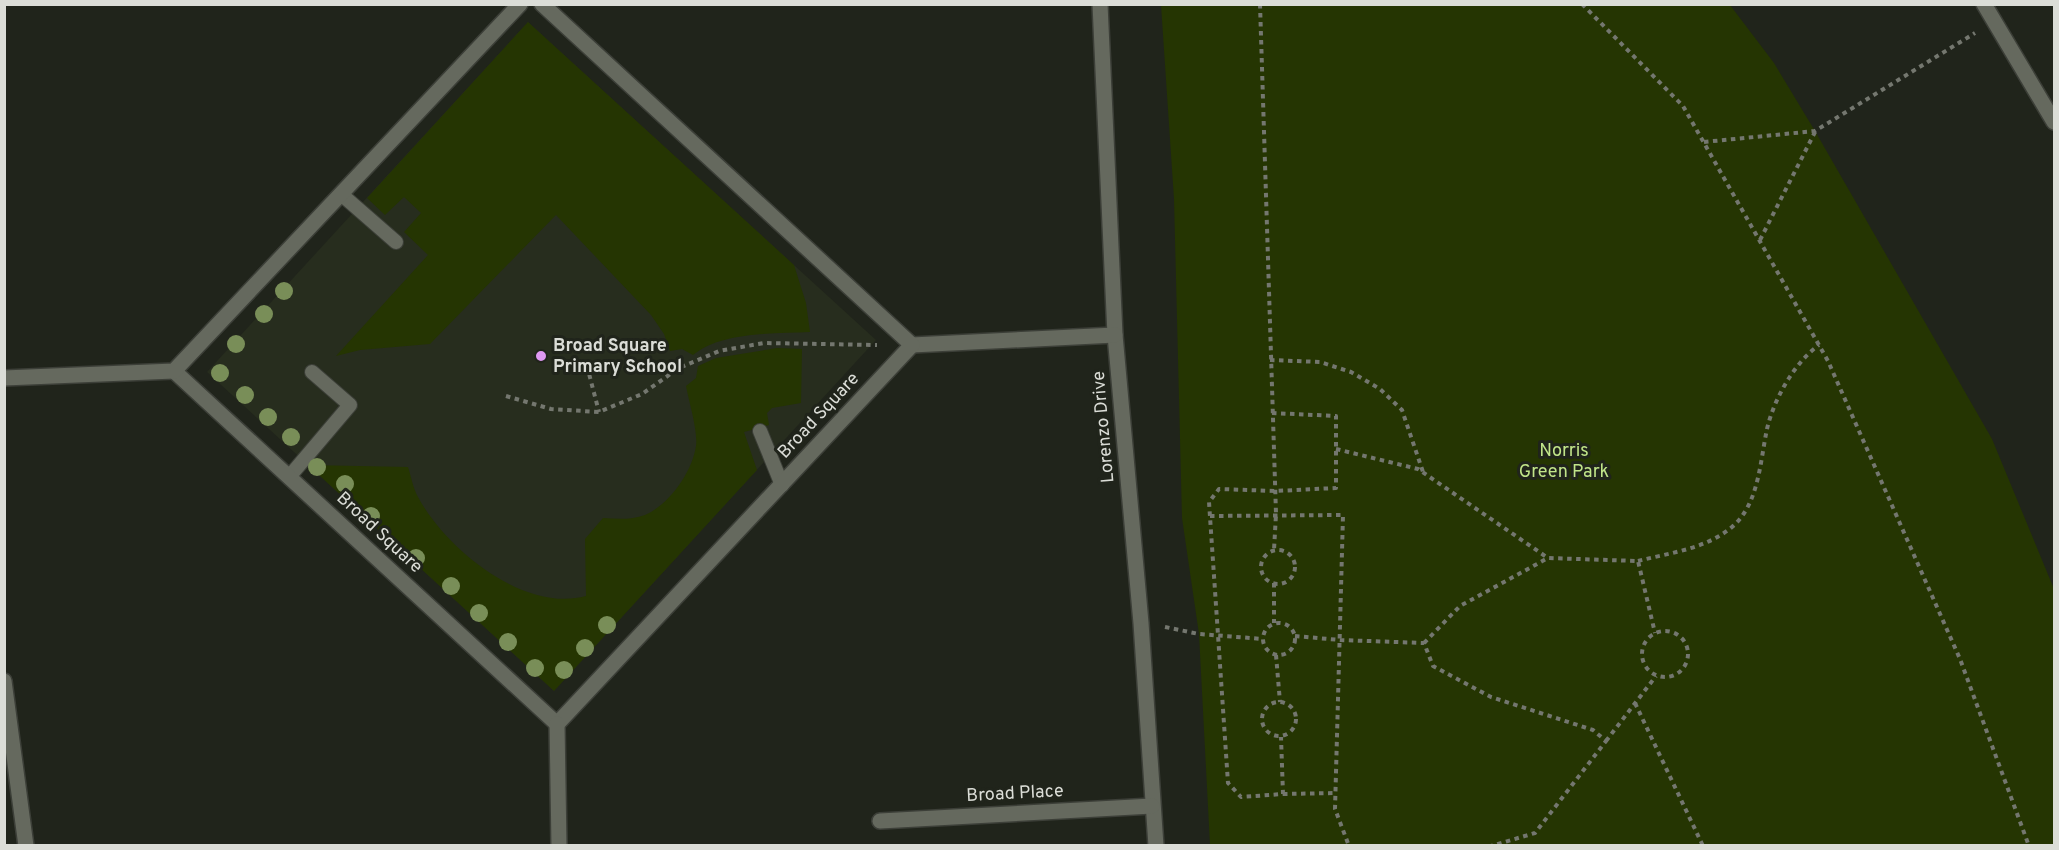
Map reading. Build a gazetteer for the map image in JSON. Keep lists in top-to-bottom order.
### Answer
{
  "streets": {
    "street": ["Broad Square", "Lorenzo Drive", "Broad Place"]
  },
  "crossings": [
    ["Lorenzo Drive", "Broad Place"]
  ],
  "parks": ["Norris Green Park"],
  "places": ["Broad Square Primary School"]
}
